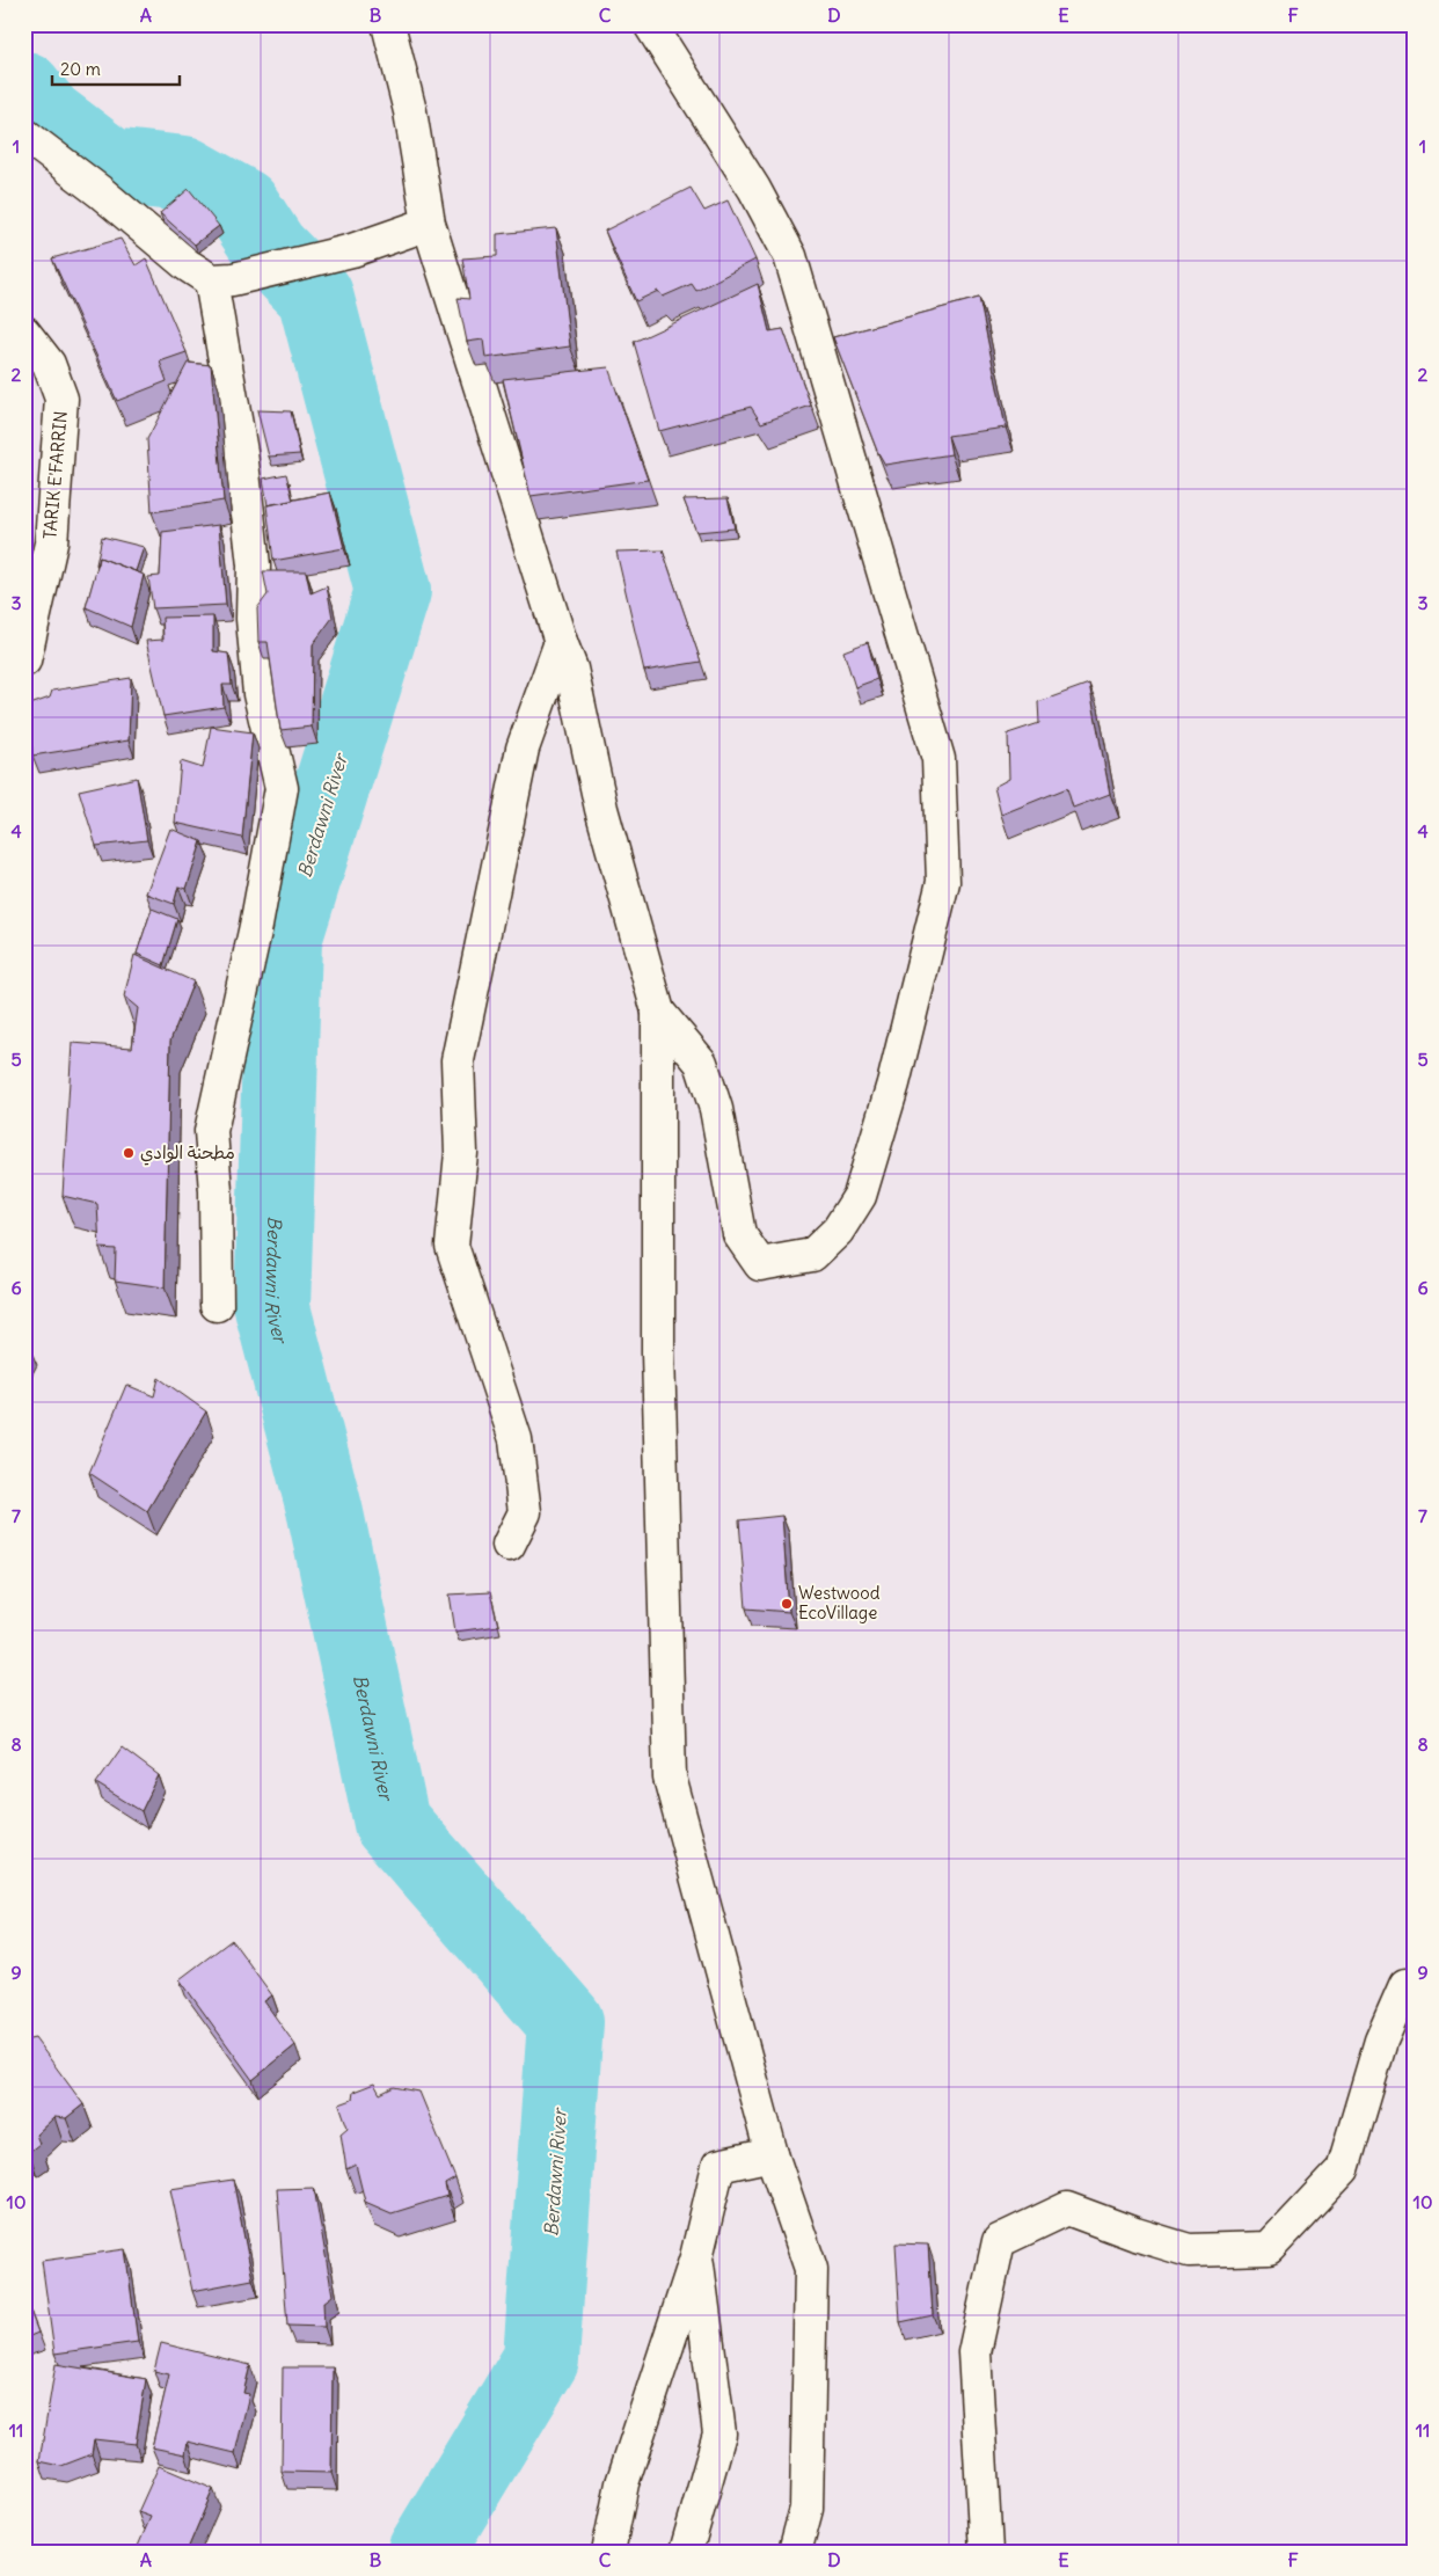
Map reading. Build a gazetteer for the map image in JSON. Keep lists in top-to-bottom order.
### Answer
{
  "streets": {
    "street": ["TARIK E'FARRIN"]
  },
  "water": ["Berdawni River"],
  "places": ["مطحنة الوادي", "Westwood EcoVillage"],
  "scale_bar": "20 m",
  "grid": {
    "columns": [
      "A",
      "B",
      "C",
      "D",
      "E",
      "F"
    ],
    "rows": [
      "1",
      "2",
      "3",
      "4",
      "5",
      "6",
      "7",
      "8",
      "9",
      "10",
      "11"
    ]
  }
}
